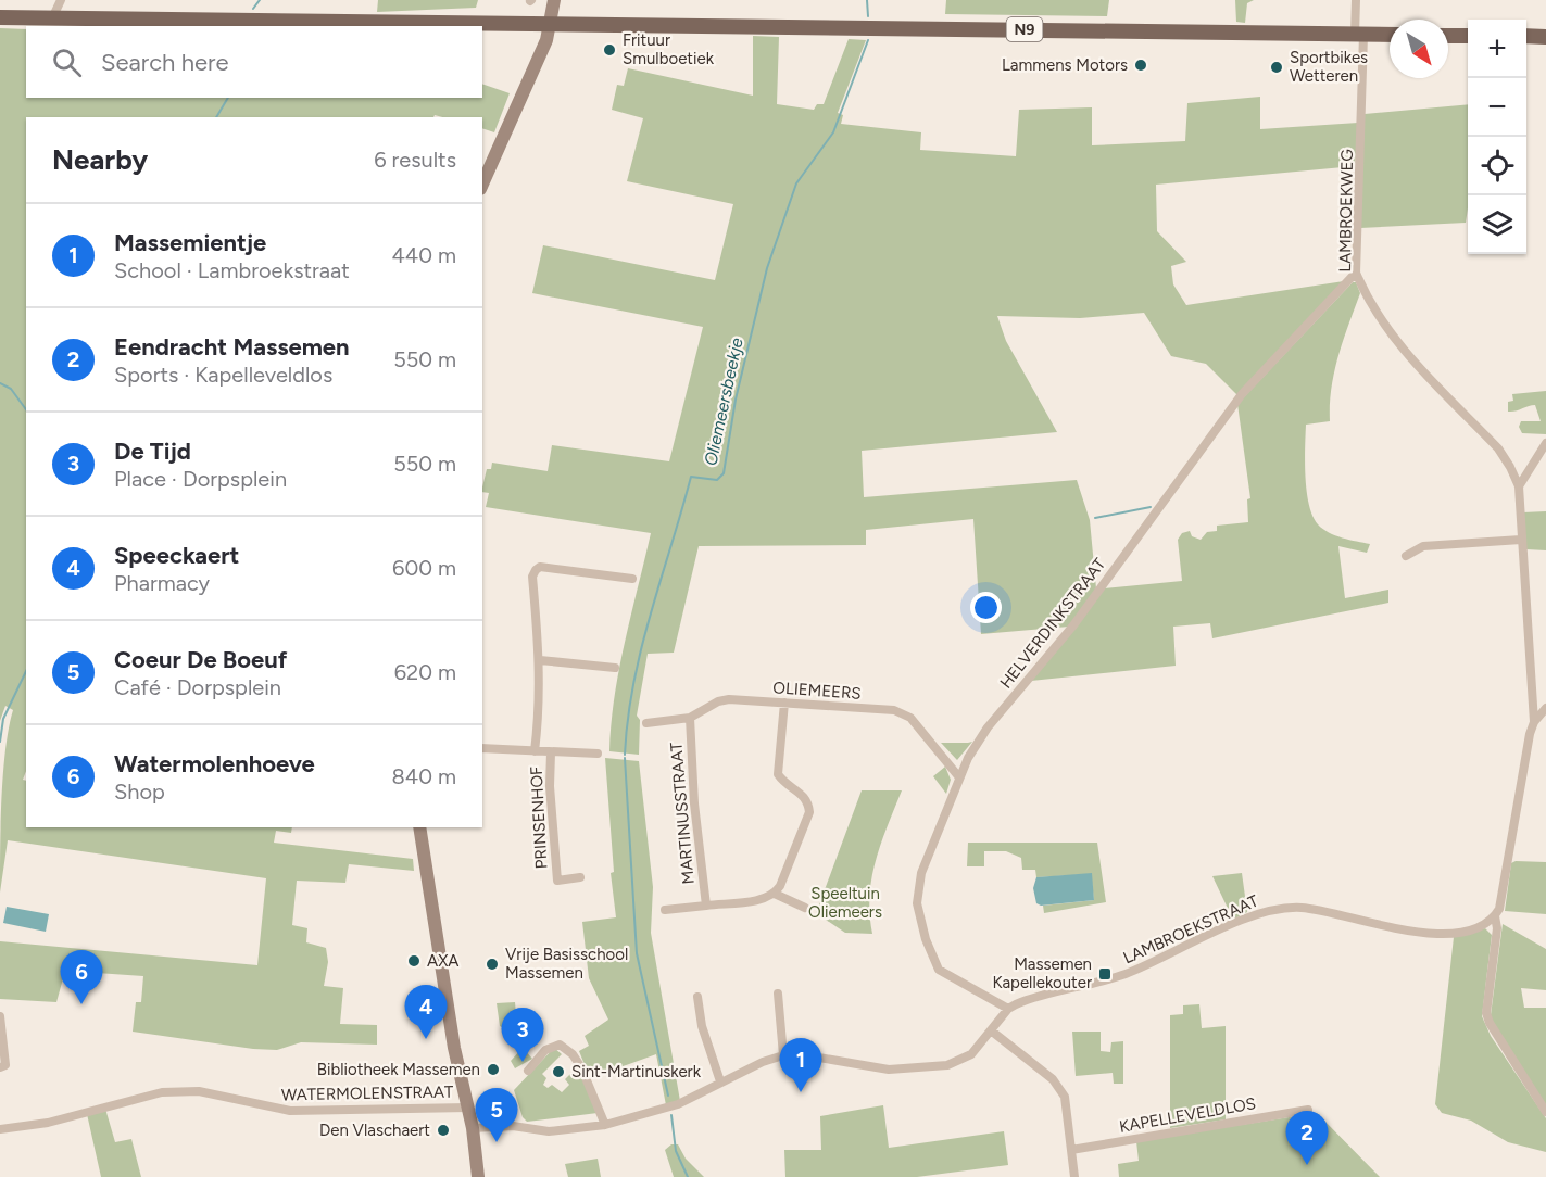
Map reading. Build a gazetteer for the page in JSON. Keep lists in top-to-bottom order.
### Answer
{
  "streets": {
    "main road": ["N9"],
    "street": [
      "LAMBROEKWEG",
      "HELVERDINKSTRAAT",
      "OLIEMEERS",
      "MARTINUSSTRAAT",
      "PRINSENHOF",
      "LAMBROEKSTRAAT",
      "WATERMOLENSTRAAT",
      "KAPELLEVELDLOS"
    ]
  },
  "crossings": [
    ["N9", "LAMBROEKWEG"],
    ["LAMBROEKWEG", "HELVERDINKSTRAAT"],
    ["HELVERDINKSTRAAT", "OLIEMEERS"],
    ["HELVERDINKSTRAAT", "LAMBROEKSTRAAT"],
    ["OLIEMEERS", "MARTINUSSTRAAT"]
  ],
  "water": ["Oliemeersbeekje"],
  "parks": ["Speeltuin Oliemeers"],
  "places": {
    "other": [
      "Frituur Smulboetiek",
      "Lammens Motors",
      "Sportbikes Wetteren",
      "AXA",
      "Vrije Basisschool Massemen",
      "Bibliotheek Massemen",
      "Sint-Martinuskerk",
      "Den Vlaschaert"
    ],
    "transit": ["Massemen Kapellekouter"]
  },
  "north": "bottom right",
  "page": {
    "map_buttons": ["+", "−"],
    "search": "Search here",
    "heading": ["Nearby", "6 results"],
    "list": [
      {
        "mark": "1",
        "name": "Massemientje",
        "note": "School · Lambroekstraat",
        "value": "440 m"
      },
      {
        "mark": "2",
        "name": "Eendracht Massemen",
        "note": "Sports · Kapelleveldlos",
        "value": "550 m"
      },
      {
        "mark": "3",
        "name": "De Tijd",
        "note": "Place · Dorpsplein",
        "value": "550 m"
      },
      {
        "mark": "4",
        "name": "Speeckaert",
        "note": "Pharmacy",
        "value": "600 m"
      },
      {
        "mark": "5",
        "name": "Coeur De Boeuf",
        "note": "Café · Dorpsplein",
        "value": "620 m"
      },
      {
        "mark": "6",
        "name": "Watermolenhoeve",
        "note": "Shop",
        "value": "840 m"
      }
    ],
    "pins": [
      "6",
      "4",
      "3",
      "1",
      "5",
      "2"
    ]
  }
}
